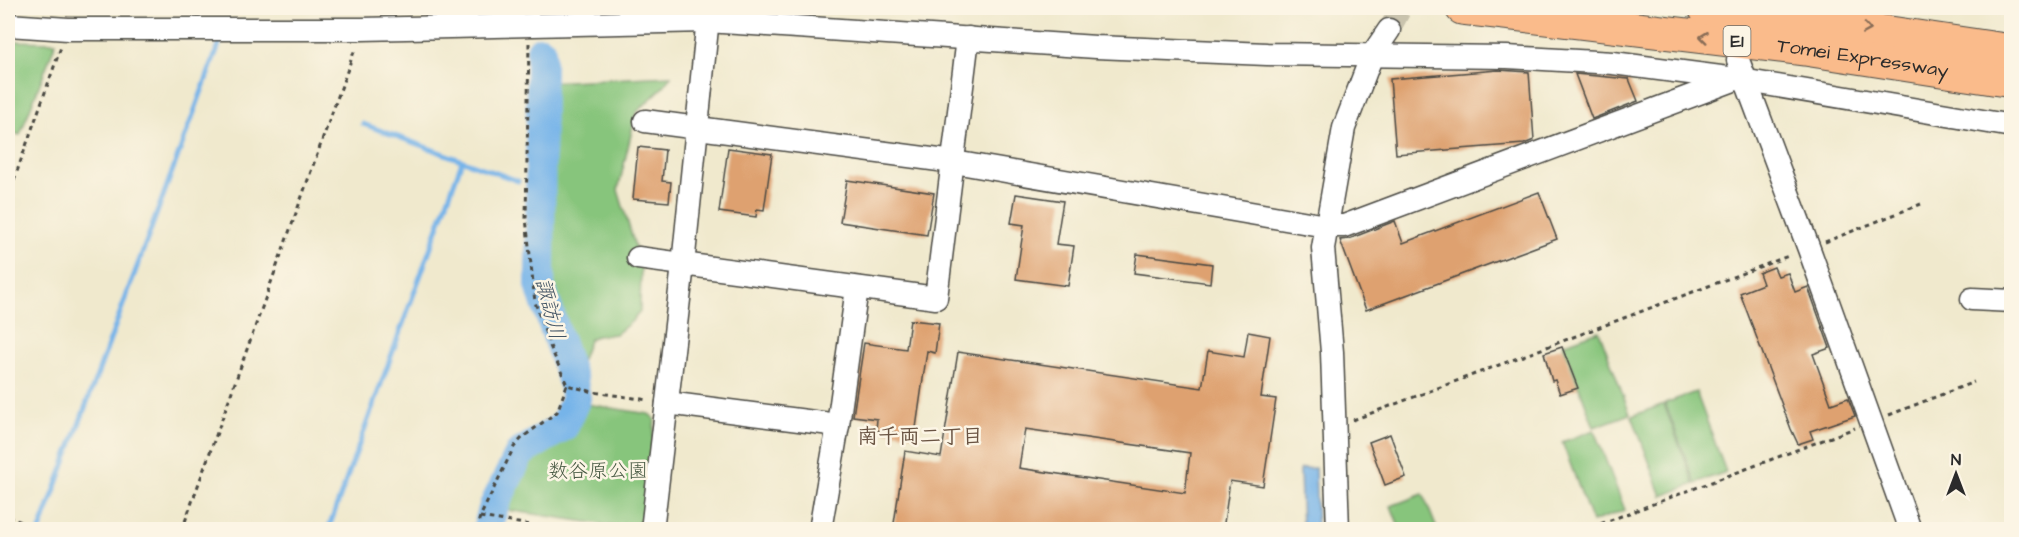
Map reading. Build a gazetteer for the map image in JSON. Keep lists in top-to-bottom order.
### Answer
{
  "streets": {
    "highway": ["E1", "Tomei Expressway"]
  },
  "districts": ["南千両二丁目"],
  "water": ["諏訪川"],
  "parks": ["数谷原公園"],
  "north": "top"
}
